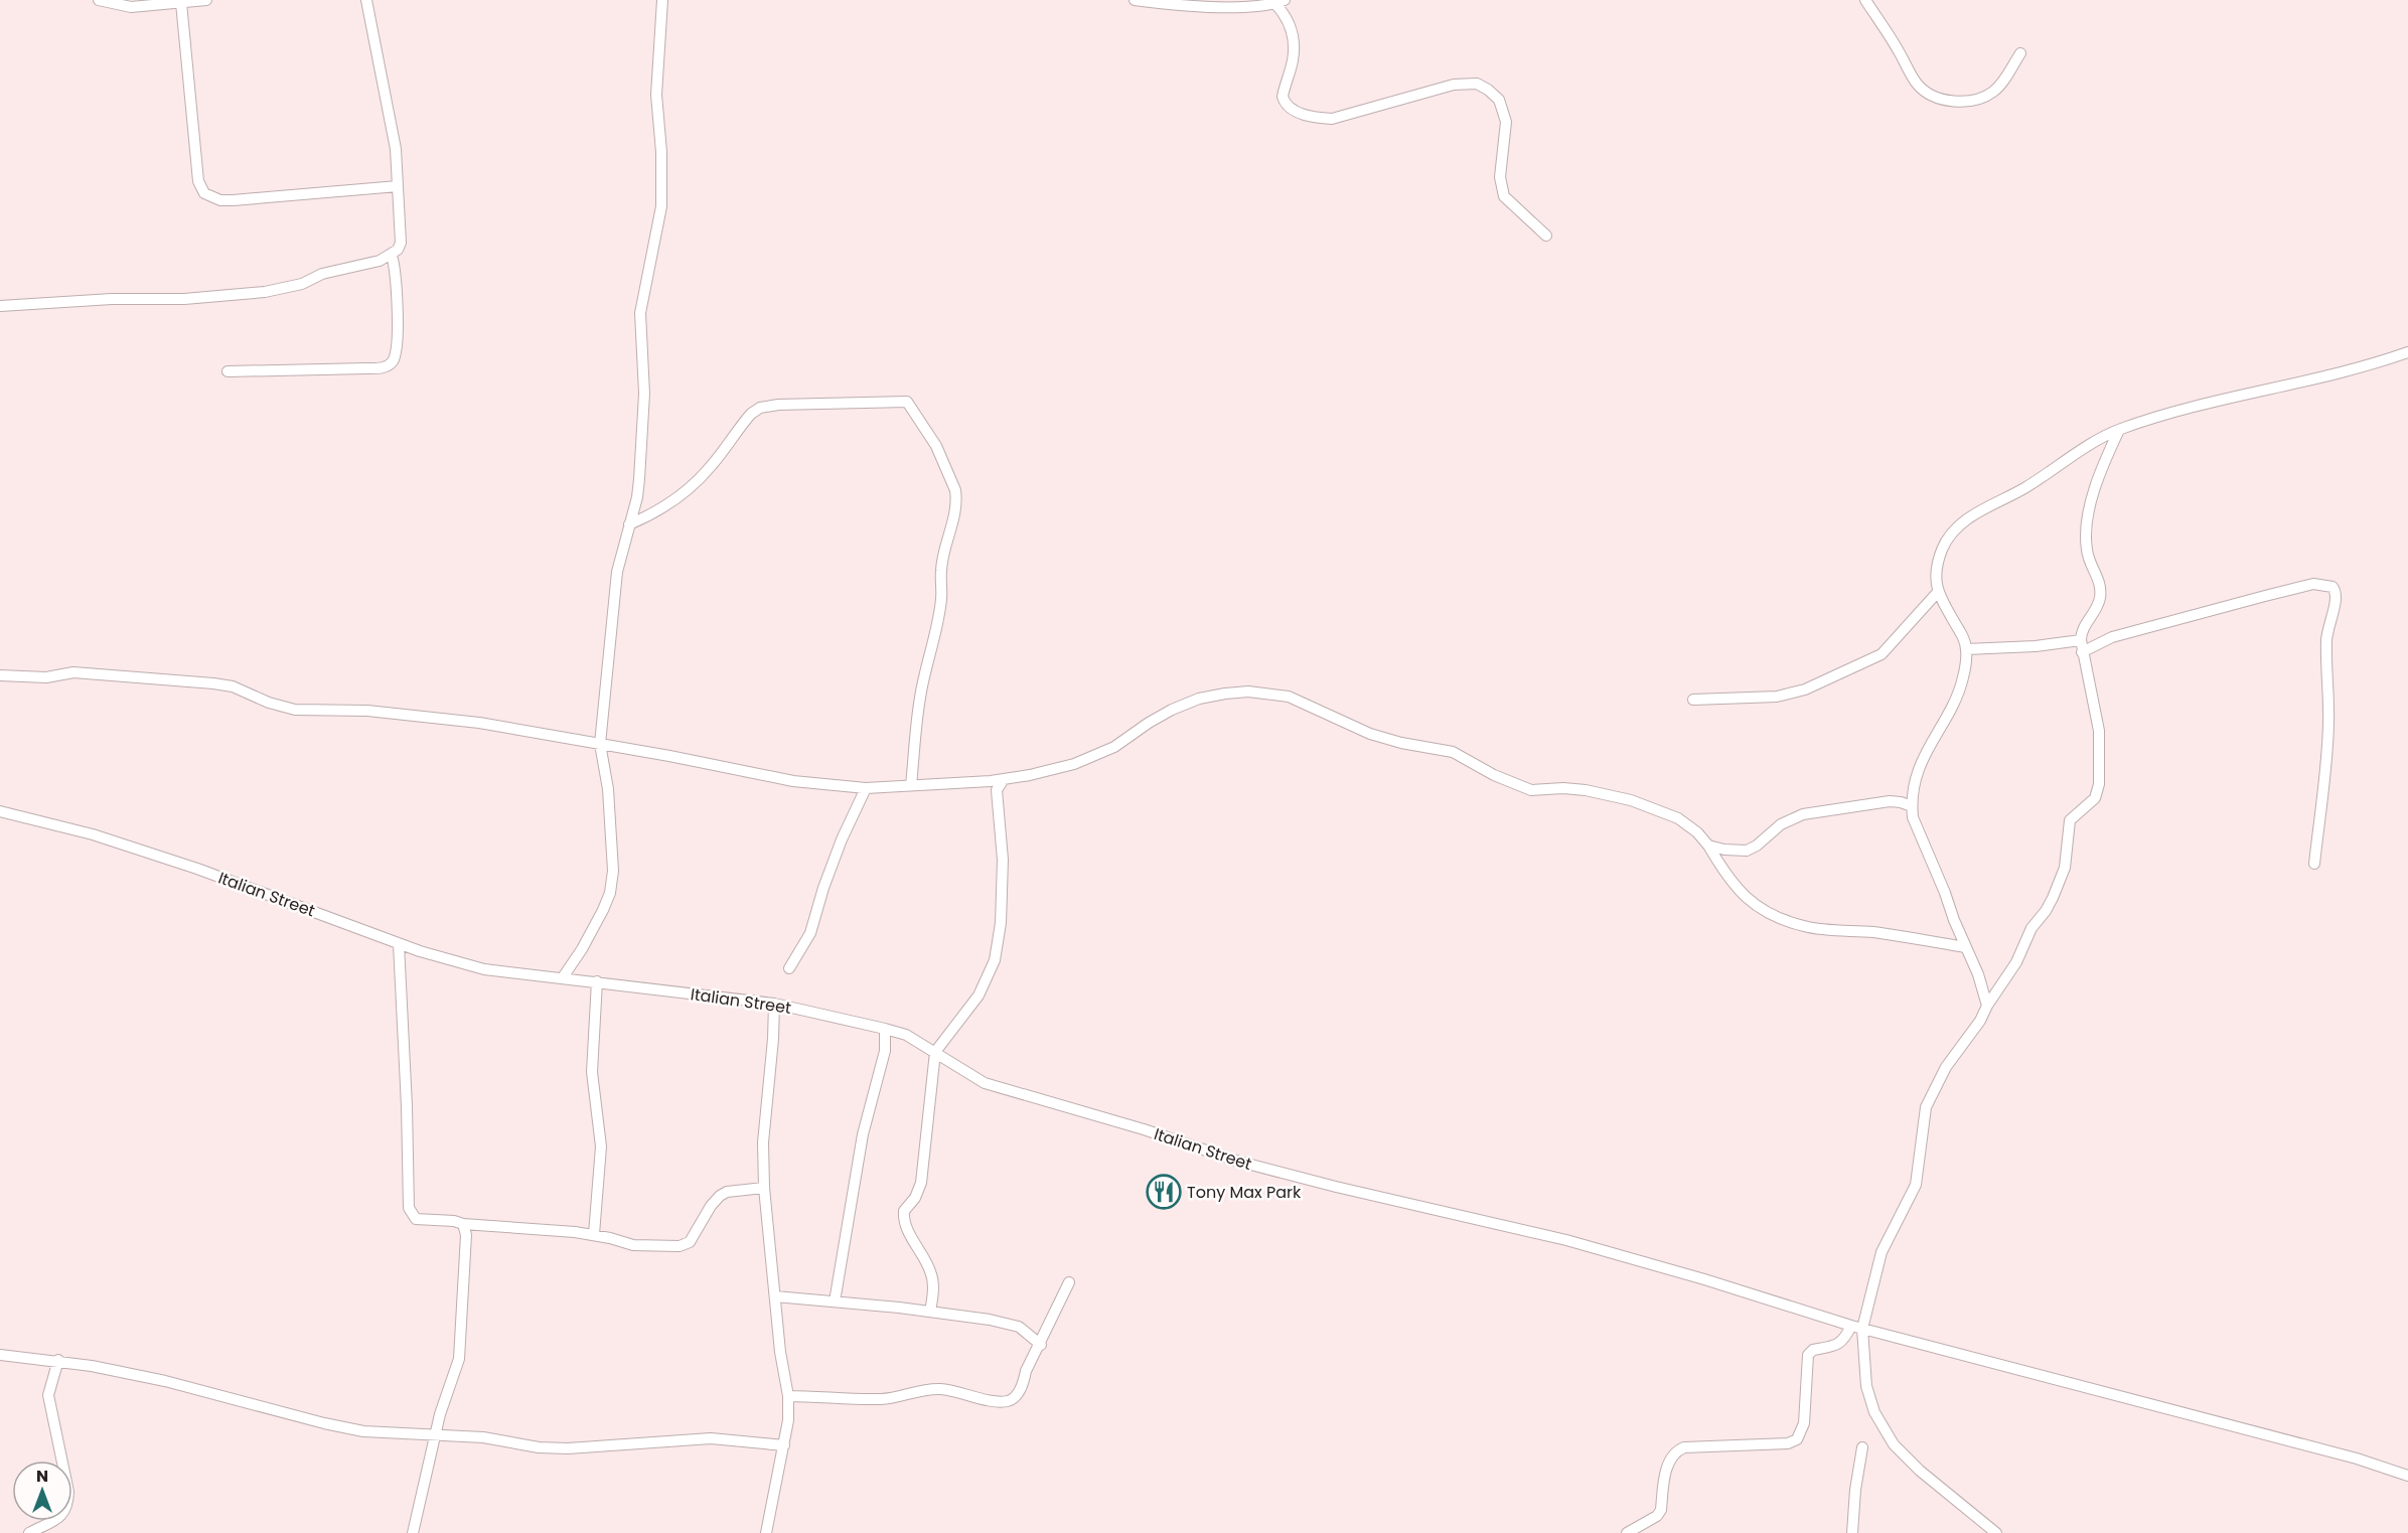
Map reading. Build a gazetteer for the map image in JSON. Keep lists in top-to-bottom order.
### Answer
{
  "streets": {
    "street": ["Italian Street"]
  },
  "places": {
    "restaurant": ["Tony Max Park"]
  },
  "north": "top"
}
